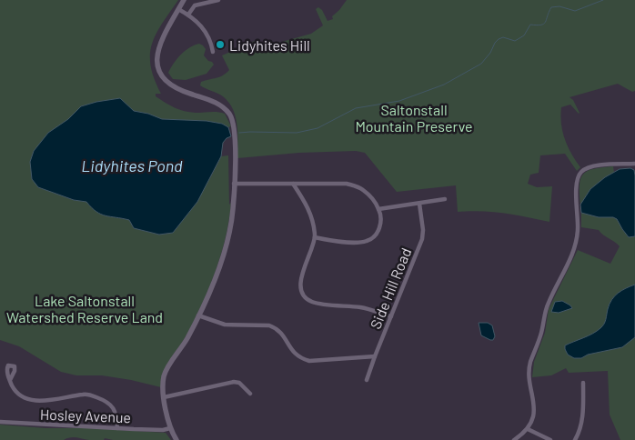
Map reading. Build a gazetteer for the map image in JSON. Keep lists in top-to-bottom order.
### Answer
{
  "streets": {
    "street": ["Side Hill Road", "Hosley Avenue"]
  },
  "water": ["Lidyhites Pond"],
  "parks": ["Saltonstall Mountain Preserve", "Lake Saltonstall Watershed Reserve Land"],
  "places": ["Lidyhites Hill"]
}
